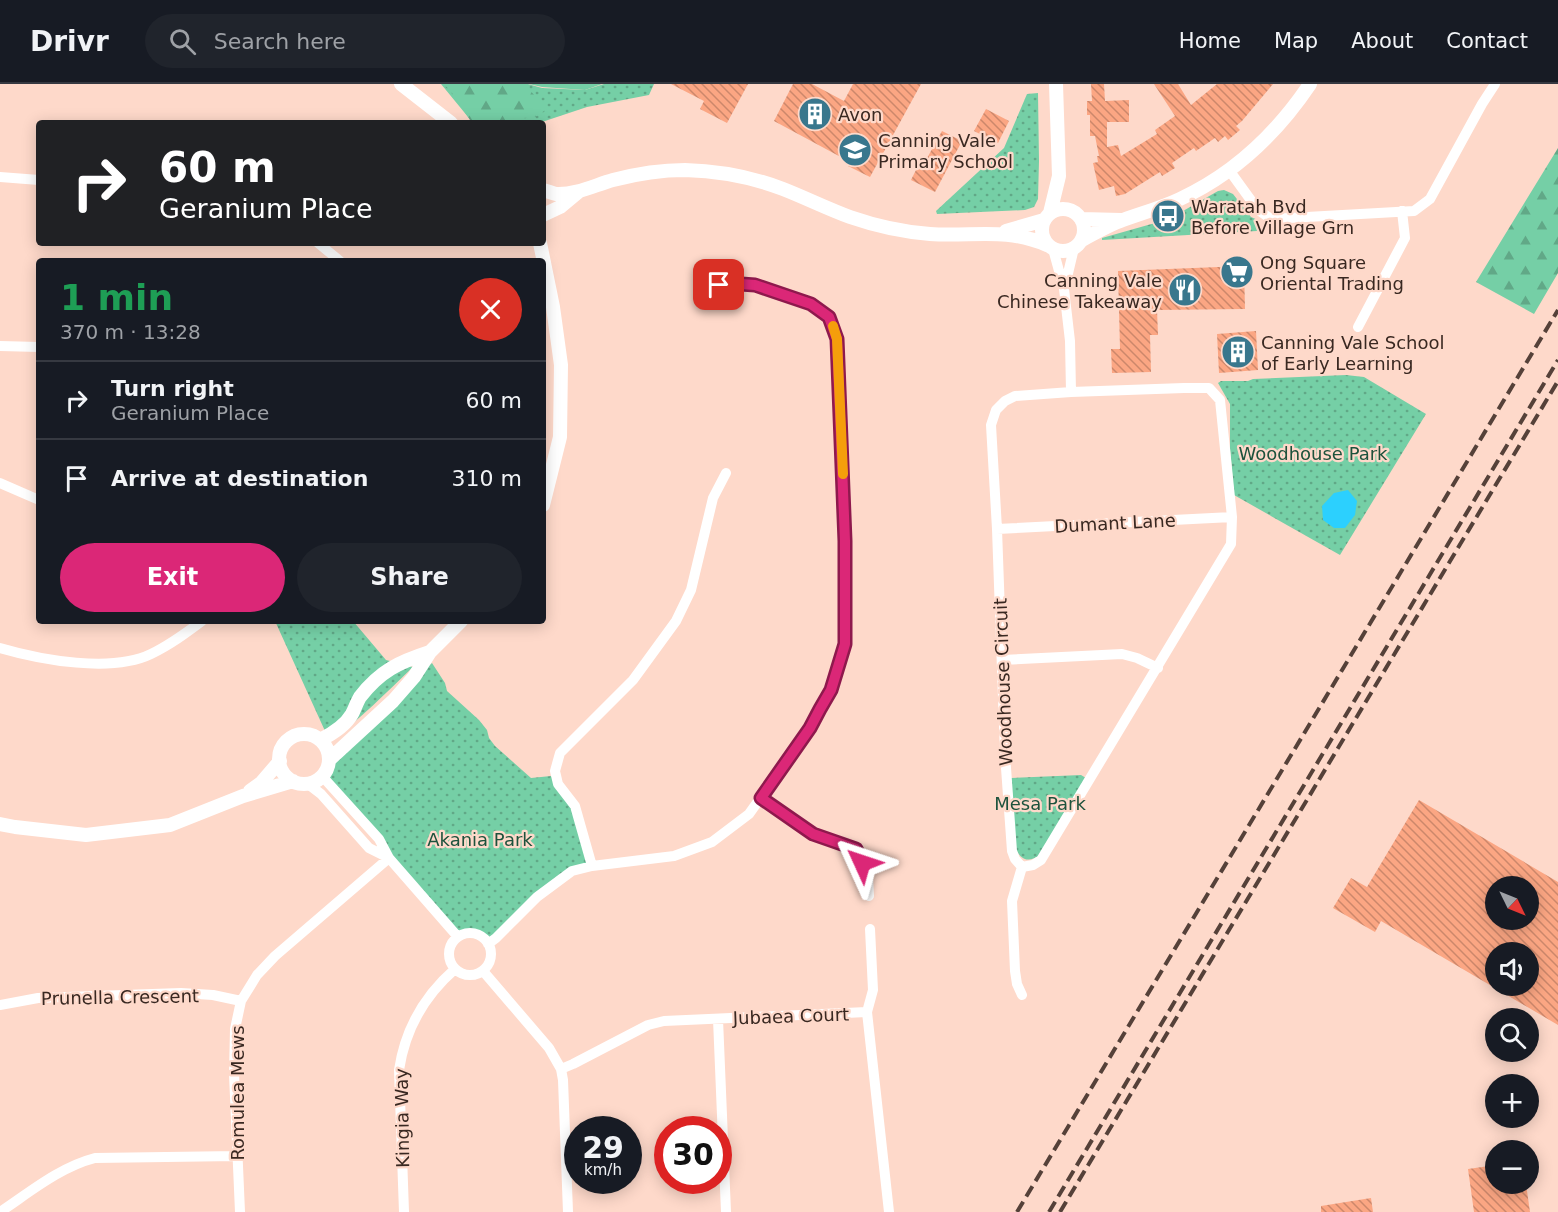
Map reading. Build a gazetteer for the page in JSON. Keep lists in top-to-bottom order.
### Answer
{
  "streets": {
    "street": [
      "Dumant Lane",
      "Woodhouse Circuit",
      "Prunella Crescent",
      "Jubaea Court",
      "Romulea Mews",
      "Kingia Way"
    ]
  },
  "crossings": [
    ["Dumant Lane", "Woodhouse Circuit"],
    ["Prunella Crescent", "Romulea Mews"]
  ],
  "parks": ["Woodhouse Park", "Mesa Park", "Akania Park"],
  "places": {
    "building": ["Avon", "Canning Vale School of Early Learning"],
    "school or university": ["Canning Vale Primary School"],
    "bus stop": ["Waratah Bvd Before Village Grn"],
    "supermarket": ["Ong Square Oriental Trading"],
    "restaurant": ["Canning Vale Chinese Takeaway"]
  },
  "north": "bottom right",
  "page": {
    "header": "Drivr",
    "search": "Search here",
    "nav": [
      "Home",
      "Map",
      "About",
      "Contact"
    ],
    "turn": ["60 m", "Geranium Place"],
    "heading": ["1 min", "370 m · 13:28"],
    "list": [
      {
        "name": "Turn right",
        "note": "Geranium Place",
        "value": "60 m"
      },
      {
        "name": "Arrive at destination",
        "value": "310 m"
      }
    ],
    "buttons": ["Exit", "Share"],
    "map_buttons": ["+", "−"],
    "speed": "29 km/h",
    "limit": "30"
  }
}
